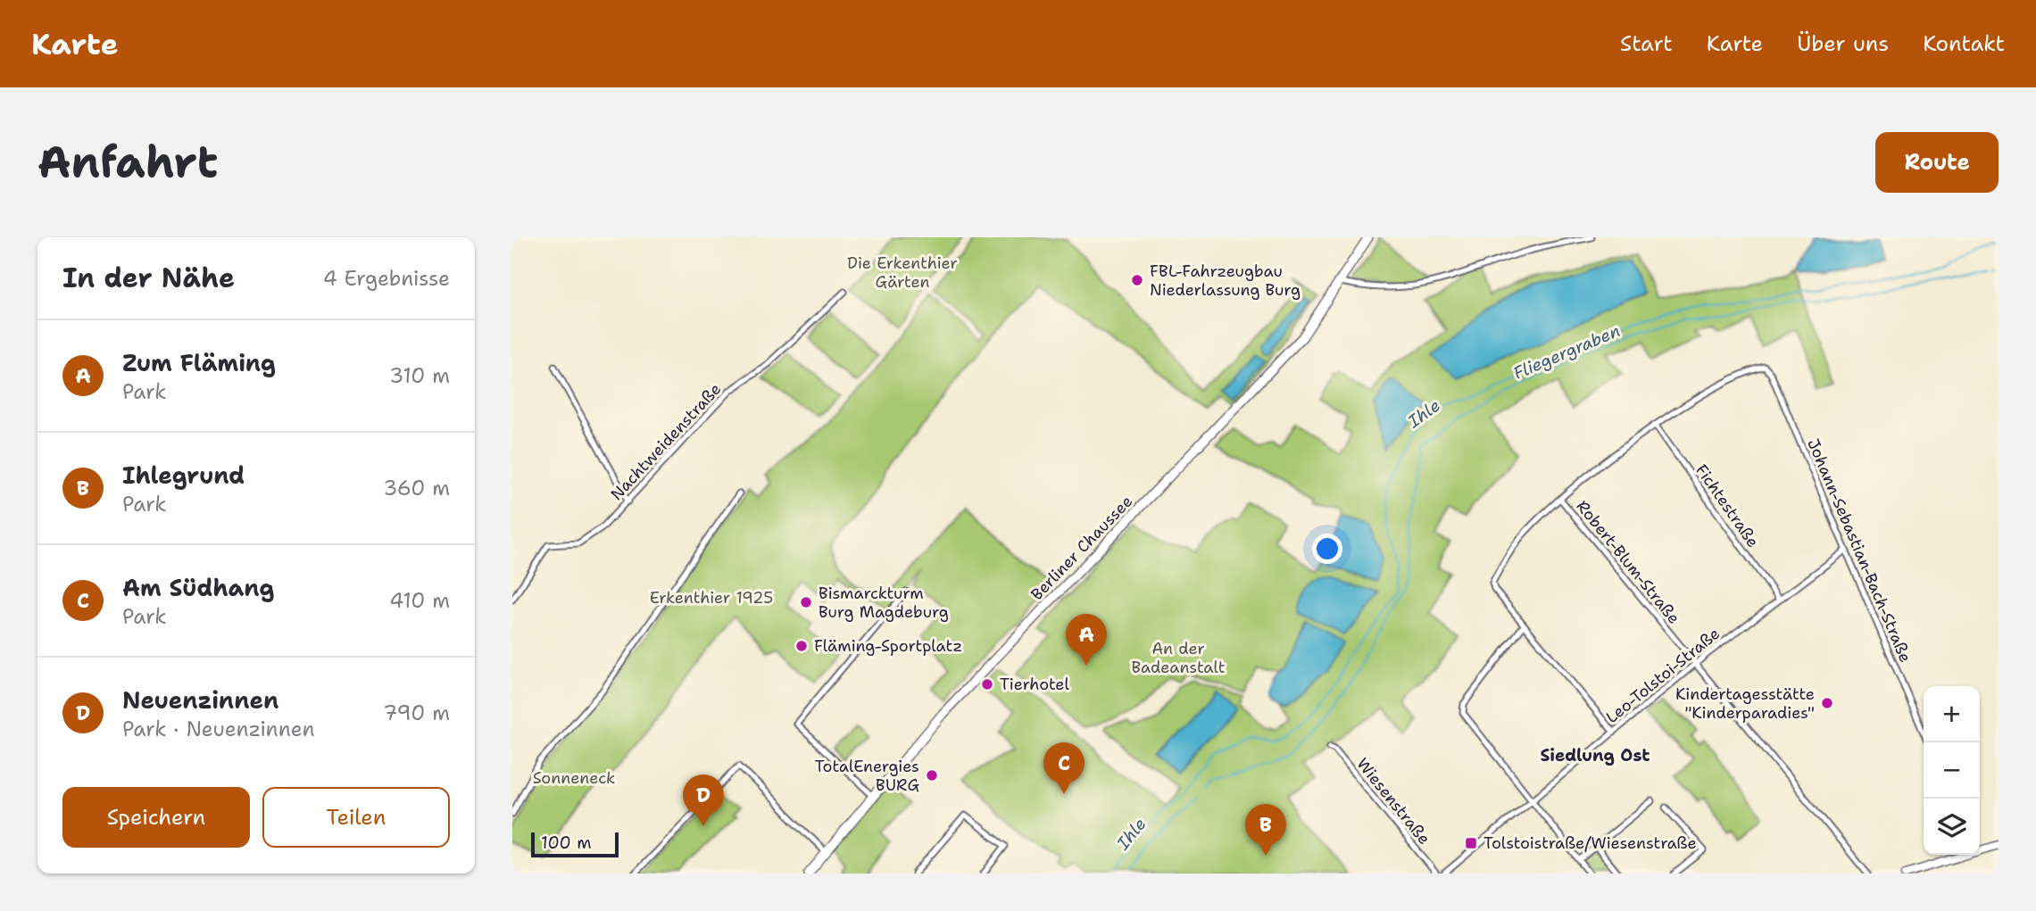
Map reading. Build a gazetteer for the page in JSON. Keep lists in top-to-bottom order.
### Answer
{
  "streets": {
    "main road": ["Berliner Chaussee"],
    "street": [
      "Nachtweidenstraße",
      "Fichtestraße",
      "Johann-Sebastian-Bach-Straße",
      "Robert-Blum-Straße",
      "Leo-Tolstoi-Straße",
      "Wiesenstraße"
    ]
  },
  "crossings": [
    ["Fichtestraße", "Johann-Sebastian-Bach-Straße"],
    ["Fichtestraße", "Leo-Tolstoi-Straße"],
    ["Johann-Sebastian-Bach-Straße", "Leo-Tolstoi-Straße"],
    ["Robert-Blum-Straße", "Leo-Tolstoi-Straße"]
  ],
  "districts": ["Siedlung Ost"],
  "water": ["Fliegergraben", "Ihle"],
  "parks": [
    "Die Erkenthier Gärten",
    "Erkenthier 1925",
    "An der Badeanstalt",
    "Sonneneck"
  ],
  "places": {
    "other": [
      "FBL-Fahrzeugbau Niederlassung Burg",
      "Bismarckturm Burg Magdeburg",
      "Fläming-Sportplatz",
      "Tierhotel",
      "Kindertagesstätte \"Kinderparadies\"",
      "TotalEnergies BURG"
    ],
    "transit": ["Tolstoistraße/Wiesenstraße"]
  },
  "scale_bar": "100 m",
  "page": {
    "header": "Karte",
    "nav": [
      "Start",
      "Karte",
      "Über uns",
      "Kontakt"
    ],
    "buttons": [
      "Route",
      ["Speichern", "Teilen"]
    ],
    "title": "Anfahrt",
    "heading": ["In der Nähe", "4 Ergebnisse"],
    "list": [
      {
        "mark": "A",
        "name": "Zum Fläming",
        "note": "Park",
        "value": "310 m"
      },
      {
        "mark": "B",
        "name": "Ihlegrund",
        "note": "Park",
        "value": "360 m"
      },
      {
        "mark": "C",
        "name": "Am Südhang",
        "note": "Park",
        "value": "410 m"
      },
      {
        "mark": "D",
        "name": "Neuenzinnen",
        "note": "Park · Neuenzinnen",
        "value": "790 m"
      }
    ],
    "pins": [
      "A",
      "C",
      "D",
      "B"
    ],
    "map_buttons": ["+", "−"],
    "scale": "100 m"
  }
}
